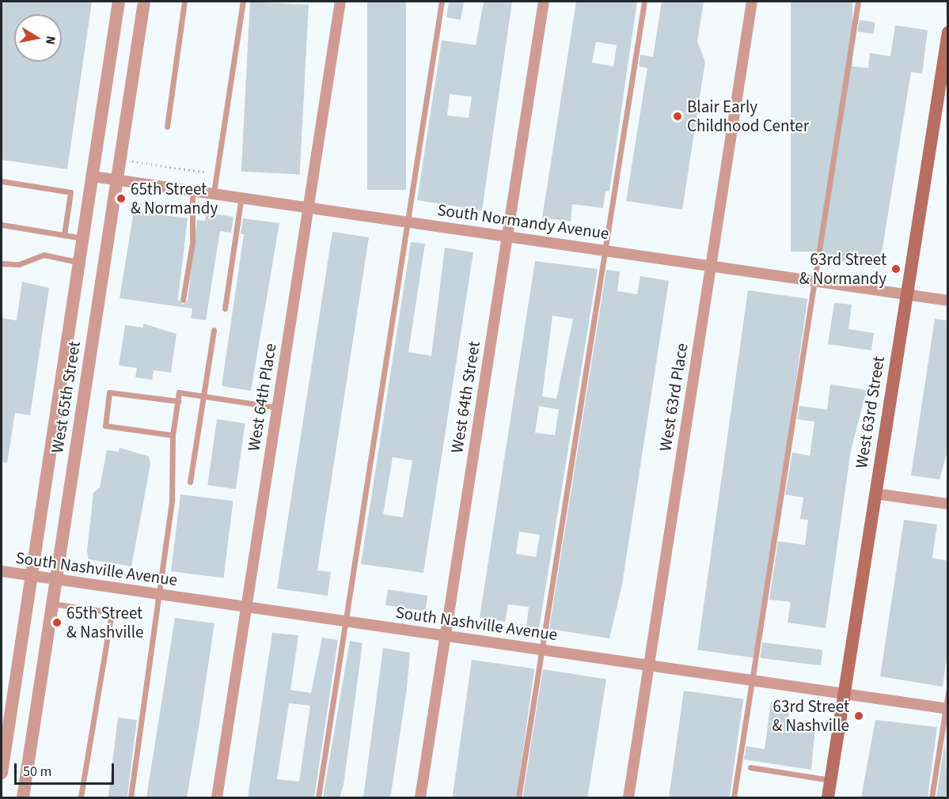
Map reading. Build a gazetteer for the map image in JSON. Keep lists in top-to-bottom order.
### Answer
{
  "streets": {
    "main road": ["West 63rd Street"],
    "street": [
      "South Normandy Avenue",
      "West 65th Street",
      "West 64th Place",
      "West 64th Street",
      "West 63rd Place",
      "South Nashville Avenue"
    ]
  },
  "crossings": [
    ["South Normandy Avenue", "West 65th Street"],
    ["South Normandy Avenue", "West 64th Place"],
    ["South Normandy Avenue", "West 64th Street"],
    ["South Normandy Avenue", "West 63rd Place"],
    ["South Normandy Avenue", "West 63rd Street"],
    ["West 65th Street", "South Nashville Avenue"],
    ["West 64th Place", "South Nashville Avenue"],
    ["West 64th Street", "South Nashville Avenue"],
    ["West 63rd Place", "South Nashville Avenue"],
    ["West 63rd Street", "South Nashville Avenue"]
  ],
  "places": [
    "Blair Early Childhood Center",
    "65th Street & Normandy",
    "63rd Street & Normandy",
    "65th Street & Nashville",
    "63rd Street & Nashville"
  ],
  "scale_bar": "50 m",
  "north": "right"
}
